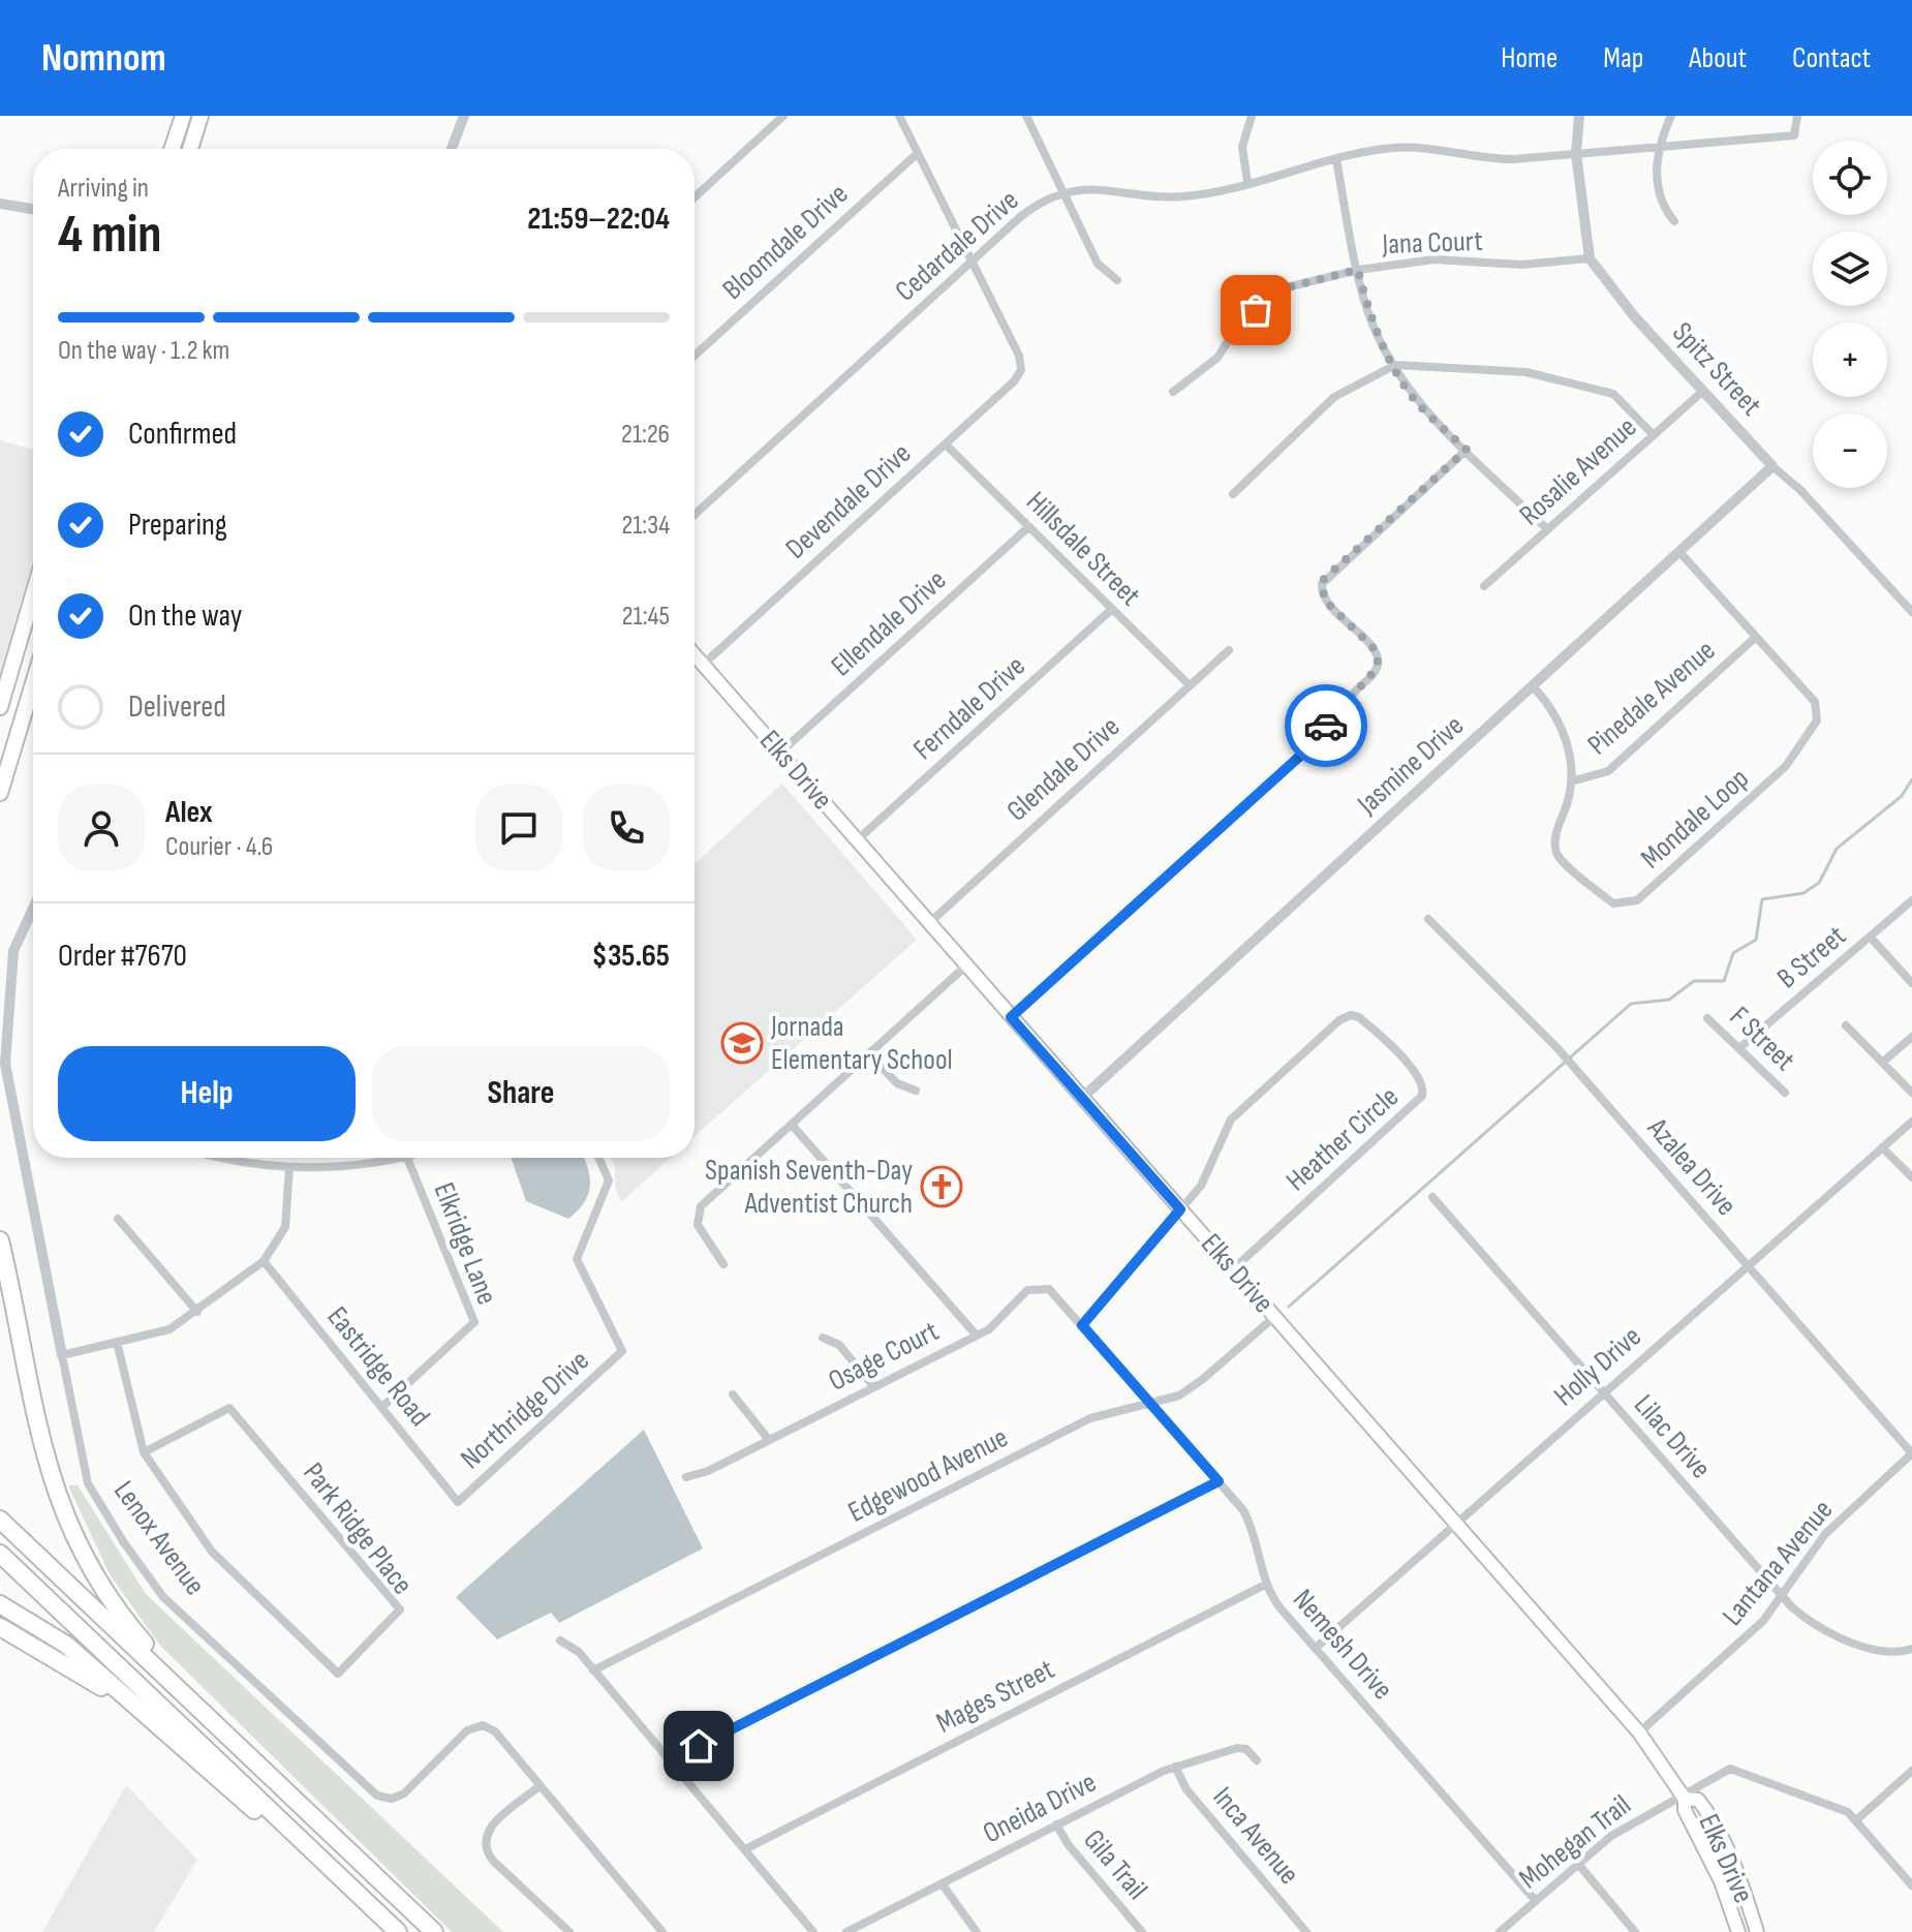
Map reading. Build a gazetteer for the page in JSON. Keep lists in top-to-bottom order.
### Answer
{
  "streets": {
    "main road": ["Elks Drive"],
    "street": [
      "Bloomdale Drive",
      "Jana Court",
      "Cedardale Drive",
      "Spitz Street",
      "Rosalie Avenue",
      "Devendale Drive",
      "Hillsdale Street",
      "Ellendale Drive",
      "Pinedale Avenue",
      "Ferndale Drive",
      "Jasmine Drive",
      "Glendale Drive",
      "Mondale Loop",
      "B Street",
      "F Street",
      "Heather Circle",
      "Azalea Drive",
      "Elkridge Lane",
      "Osage Court",
      "Eastridge Road",
      "Holly Drive",
      "Northridge Drive",
      "Lilac Drive",
      "Edgewood Avenue",
      "Park Ridge Place",
      "Lenox Avenue",
      "Lantana Avenue",
      "Nemesh Drive",
      "Mages Street",
      "Oneida Drive",
      "Inca Avenue",
      "Mohegan Trail",
      "Gila Trail"
    ]
  },
  "crossings": [
    ["Jana Court", "Spitz Street"],
    ["Cedardale Drive", "Devendale Drive"],
    ["Spitz Street", "Rosalie Avenue"],
    ["Spitz Street", "Jasmine Drive"],
    ["Devendale Drive", "Hillsdale Street"],
    ["Devendale Drive", "Elks Drive"],
    ["Hillsdale Street", "Ellendale Drive"],
    ["Hillsdale Street", "Ferndale Drive"],
    ["Hillsdale Street", "Glendale Drive"],
    ["Ellendale Drive", "Elks Drive"],
    ["Pinedale Avenue", "Mondale Loop"],
    ["Ferndale Drive", "Elks Drive"],
    ["Jasmine Drive", "Elks Drive"],
    ["Jasmine Drive", "Mondale Loop"],
    ["Glendale Drive", "Elks Drive"],
    ["Elks Drive", "Heather Circle"],
    ["Elks Drive", "Holly Drive"],
    ["Elks Drive", "Edgewood Avenue"],
    ["Elks Drive", "Lantana Avenue"],
    ["Elks Drive", "Mohegan Trail"],
    ["B Street", "F Street"],
    ["Azalea Drive", "Holly Drive"],
    ["Azalea Drive", "Lantana Avenue"],
    ["Elkridge Lane", "Eastridge Road"],
    ["Osage Court", "Nemesh Drive"],
    ["Eastridge Road", "Northridge Drive"],
    ["Holly Drive", "Lilac Drive"],
    ["Holly Drive", "Nemesh Drive"],
    ["Lilac Drive", "Lantana Avenue"],
    ["Edgewood Avenue", "Nemesh Drive"],
    ["Nemesh Drive", "Mages Street"],
    ["Nemesh Drive", "Mohegan Trail"],
    ["Oneida Drive", "Inca Avenue"],
    ["Oneida Drive", "Gila Trail"]
  ],
  "places": {
    "school or university": ["Jornada Elementary School"],
    "church": ["Spanish Seventh-Day Adventist Church"]
  },
  "page": {
    "header": "Nomnom",
    "nav": [
      "Home",
      "Map",
      "About",
      "Contact"
    ],
    "map_buttons": ["+", "−"],
    "heading": ["4 min", "Arriving in", "21:59–22:04"],
    "panel": [
      "Alex",
      "Courier · 4.6",
      "Order #7670",
      "$35.65"
    ],
    "bar": "On the way · 1.2 km",
    "list": [
      ["Confirmed", "21:26"],
      ["Preparing", "21:34"],
      ["On the way", "21:45"],
      "Delivered"
    ],
    "buttons": ["Help", "Share"]
  }
}
